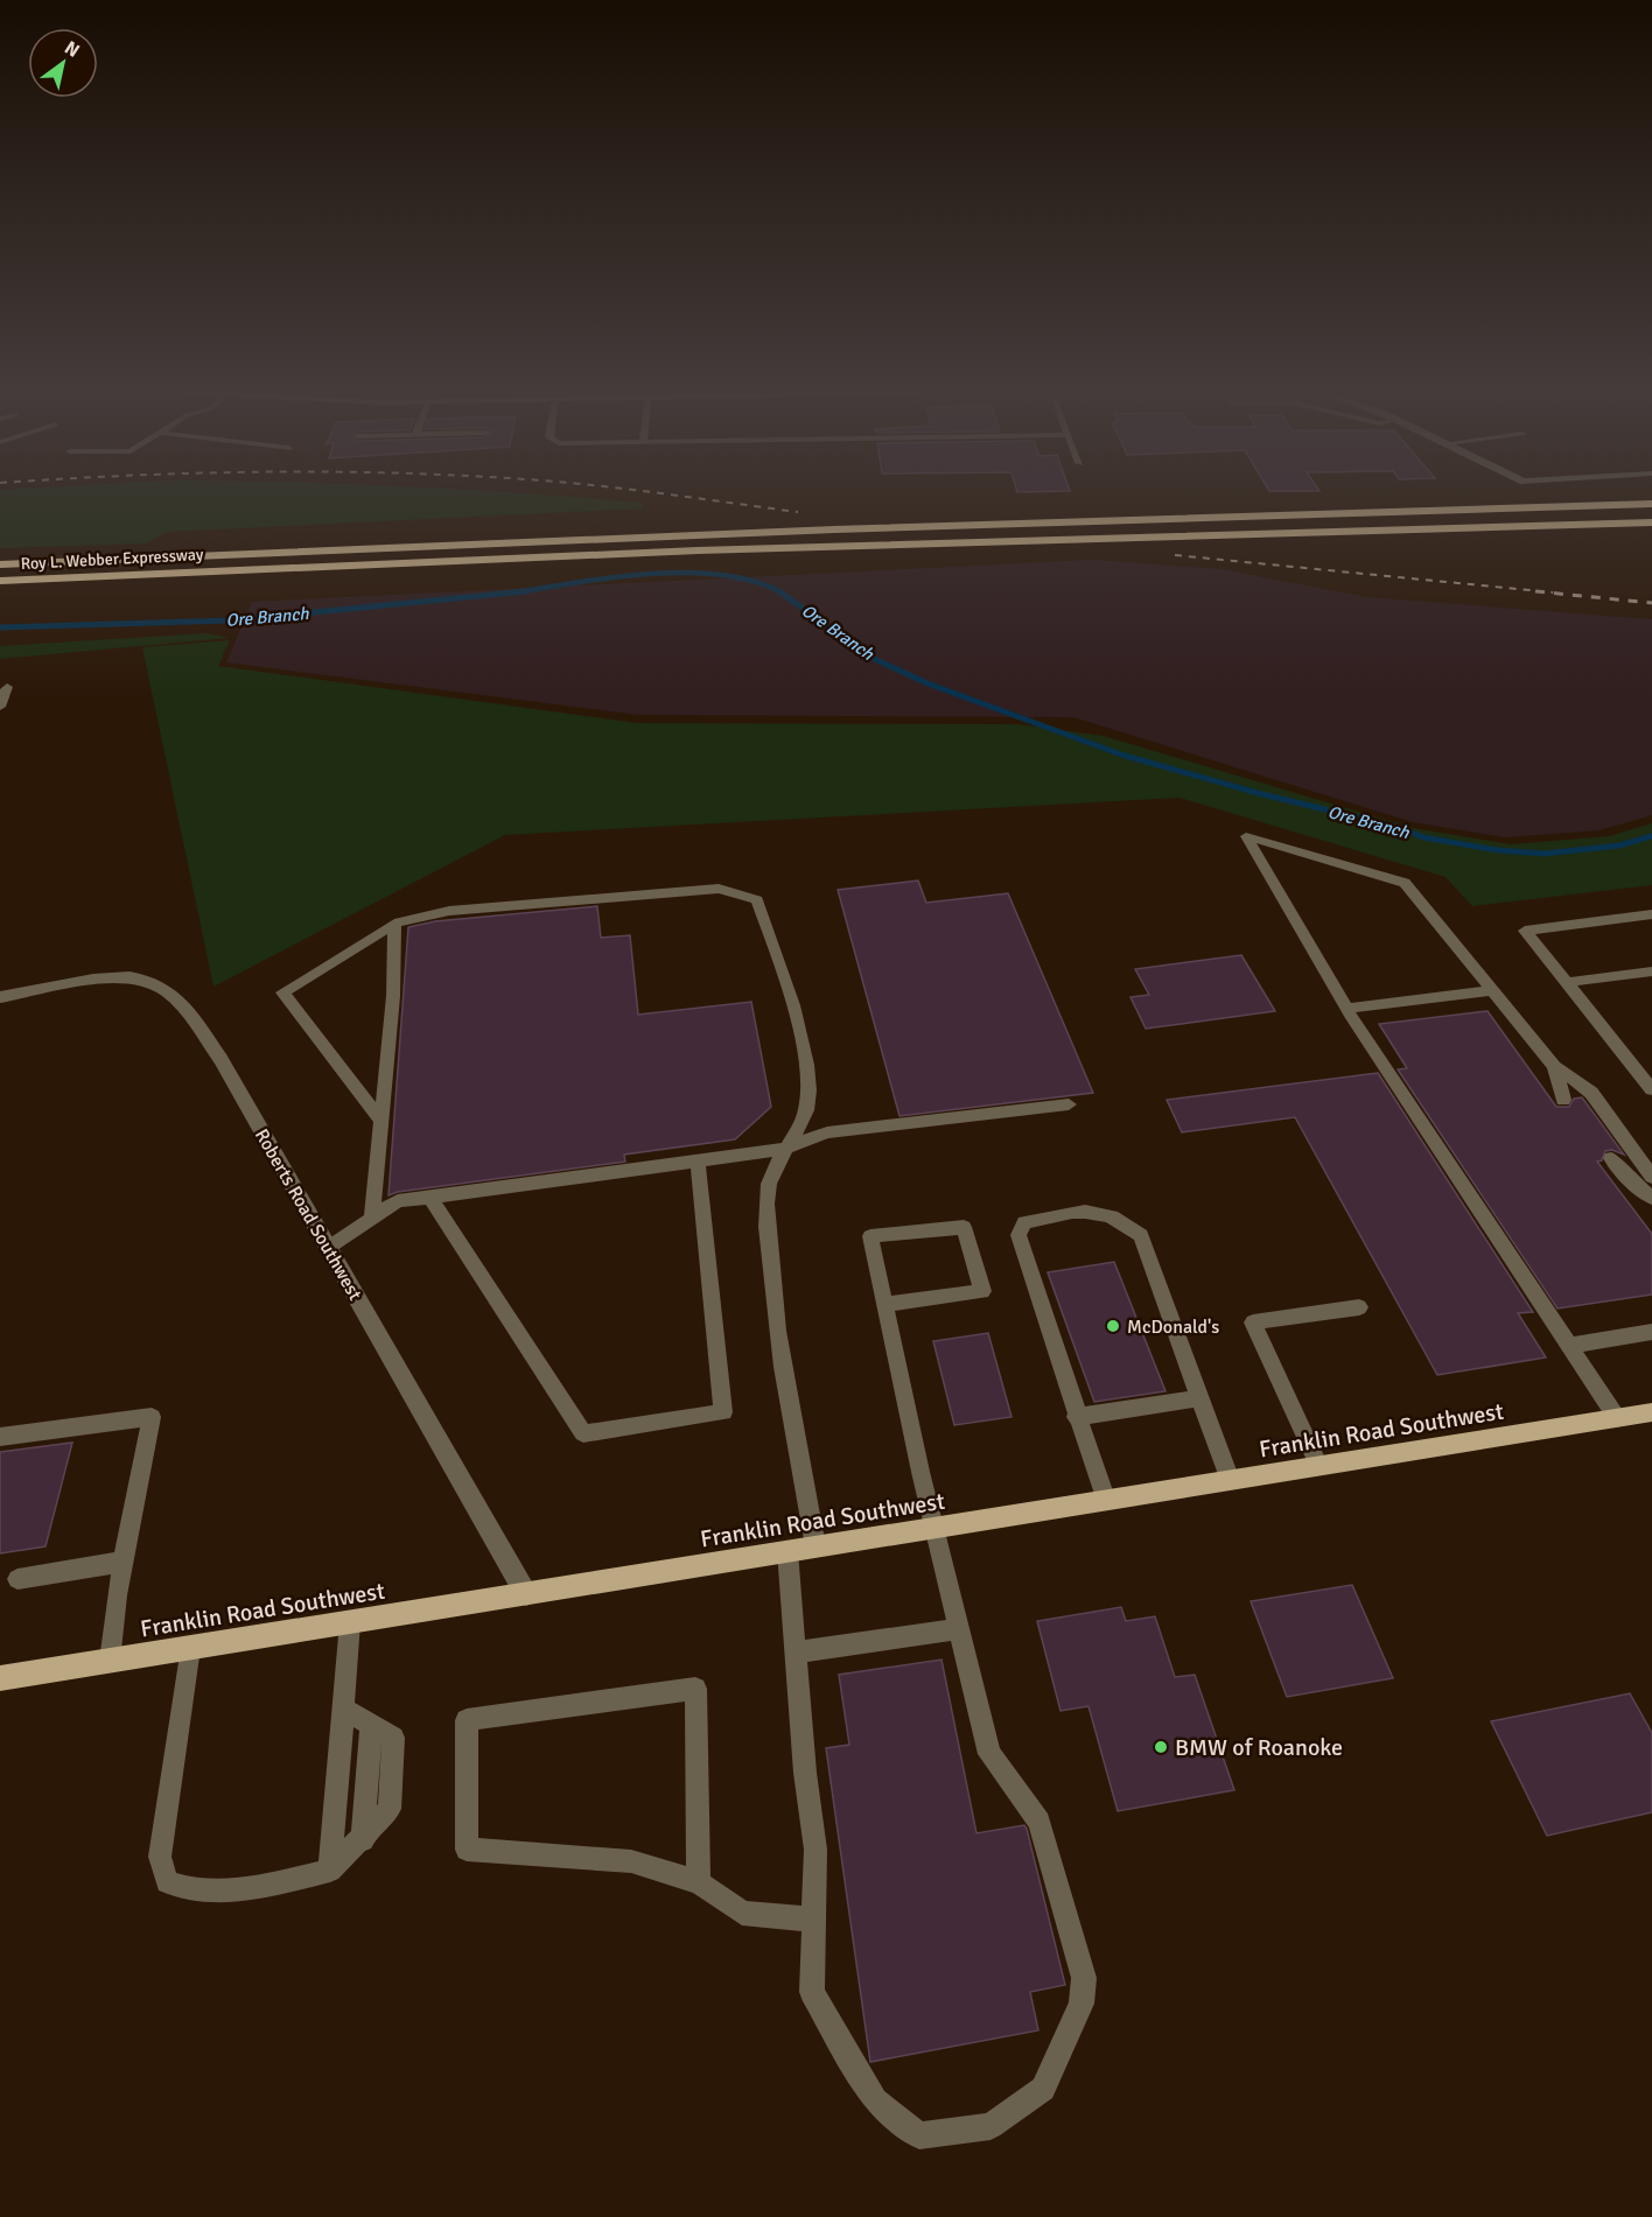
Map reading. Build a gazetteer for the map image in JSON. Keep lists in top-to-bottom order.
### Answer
{
  "streets": {
    "highway": ["Roy L. Webber Expressway"],
    "main road": ["Franklin Road Southwest"],
    "street": ["Roberts Road Southwest"]
  },
  "crossings": [
    ["Roberts Road Southwest", "Franklin Road Southwest"]
  ],
  "water": ["Ore Branch"],
  "places": ["McDonald's", "BMW of Roanoke"],
  "north": "top right"
}
